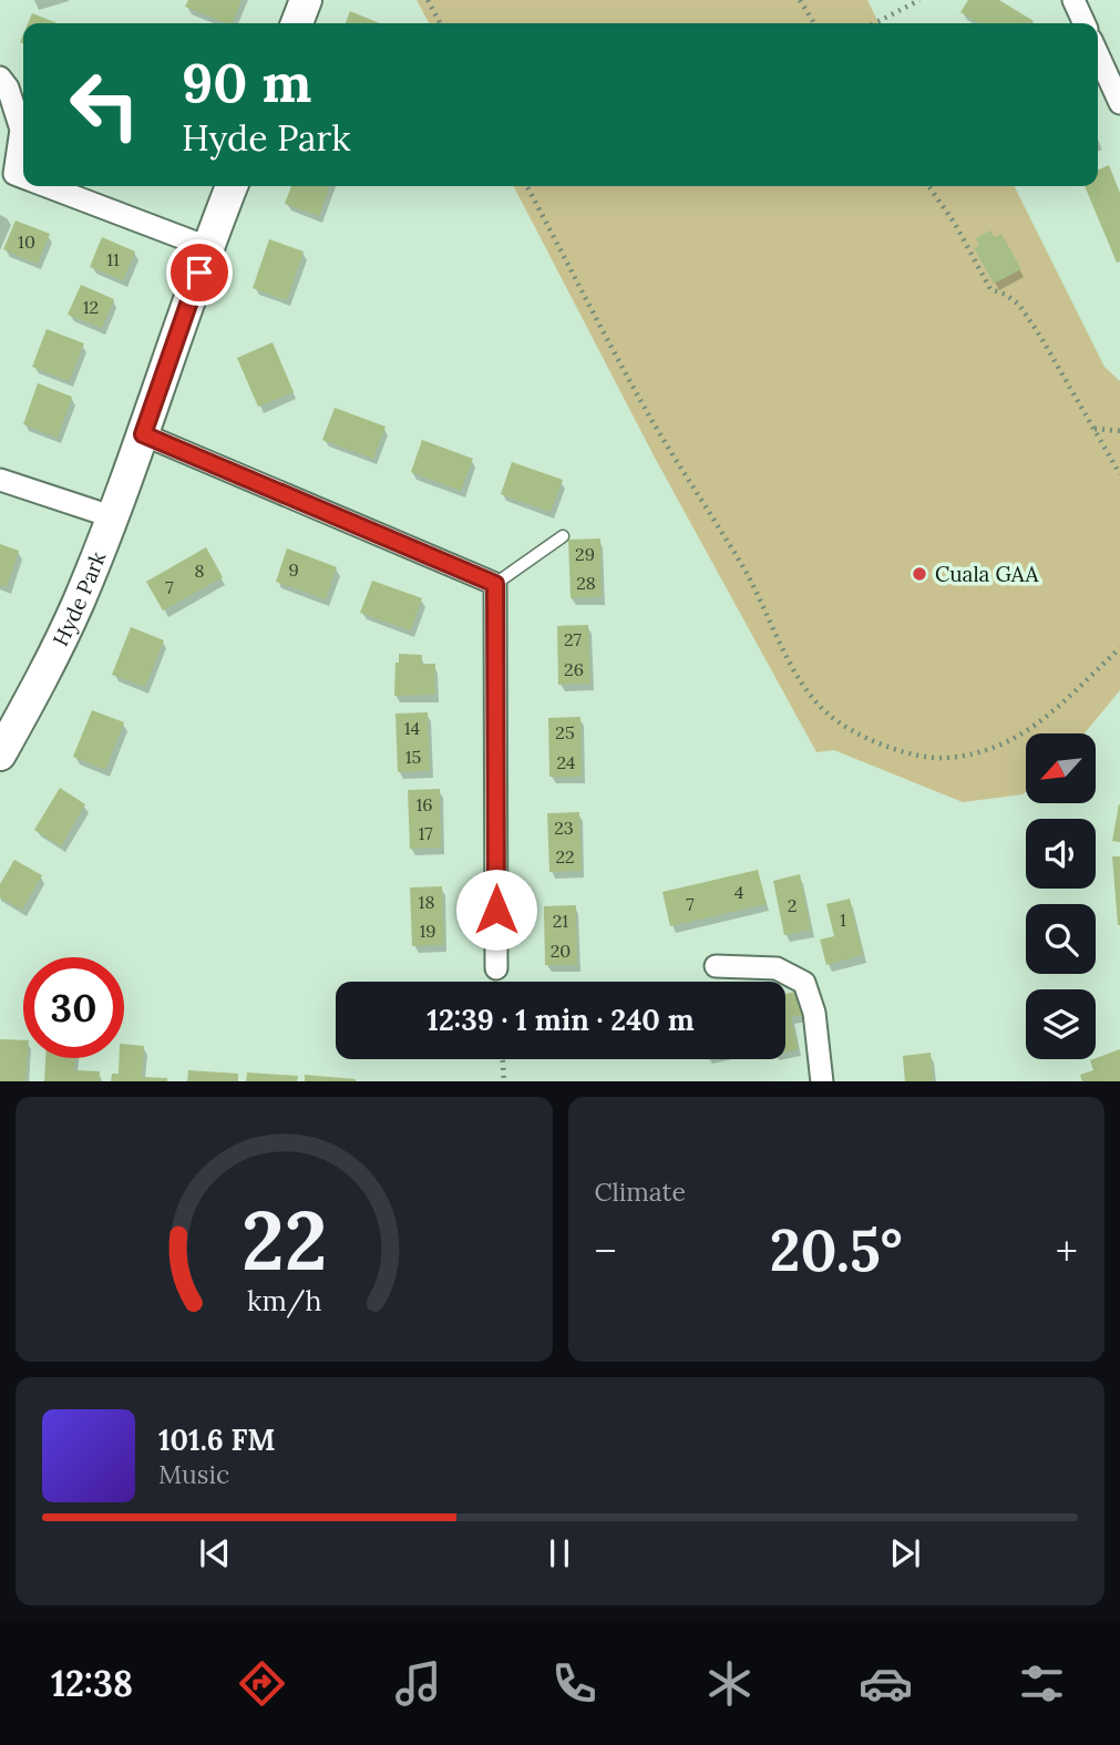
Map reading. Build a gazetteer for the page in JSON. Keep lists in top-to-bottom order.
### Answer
{
  "streets": {
    "street": ["Hyde Park"]
  },
  "places": ["Cuala GAA"],
  "house_numbers": [
    "10",
    "11",
    "12",
    "29",
    "9",
    "8",
    "28",
    "7",
    "27",
    "26",
    "14",
    "25",
    "15",
    "24",
    "16",
    "23",
    "17",
    "22",
    "4",
    "18",
    "7",
    "2",
    "1",
    "21",
    "19",
    "20"
  ],
  "north": "bottom left",
  "page": {
    "turn": ["90 m", "Hyde Park"],
    "limit": "30",
    "trip": "12:39 · 1 min · 240 m",
    "tile": "Climate",
    "heat": ["−", "20.5°", "+"],
    "song": ["101.6 FM", "Music"],
    "tabs": "12:38",
    "gauge": ["22", "km/h"]
  }
}
